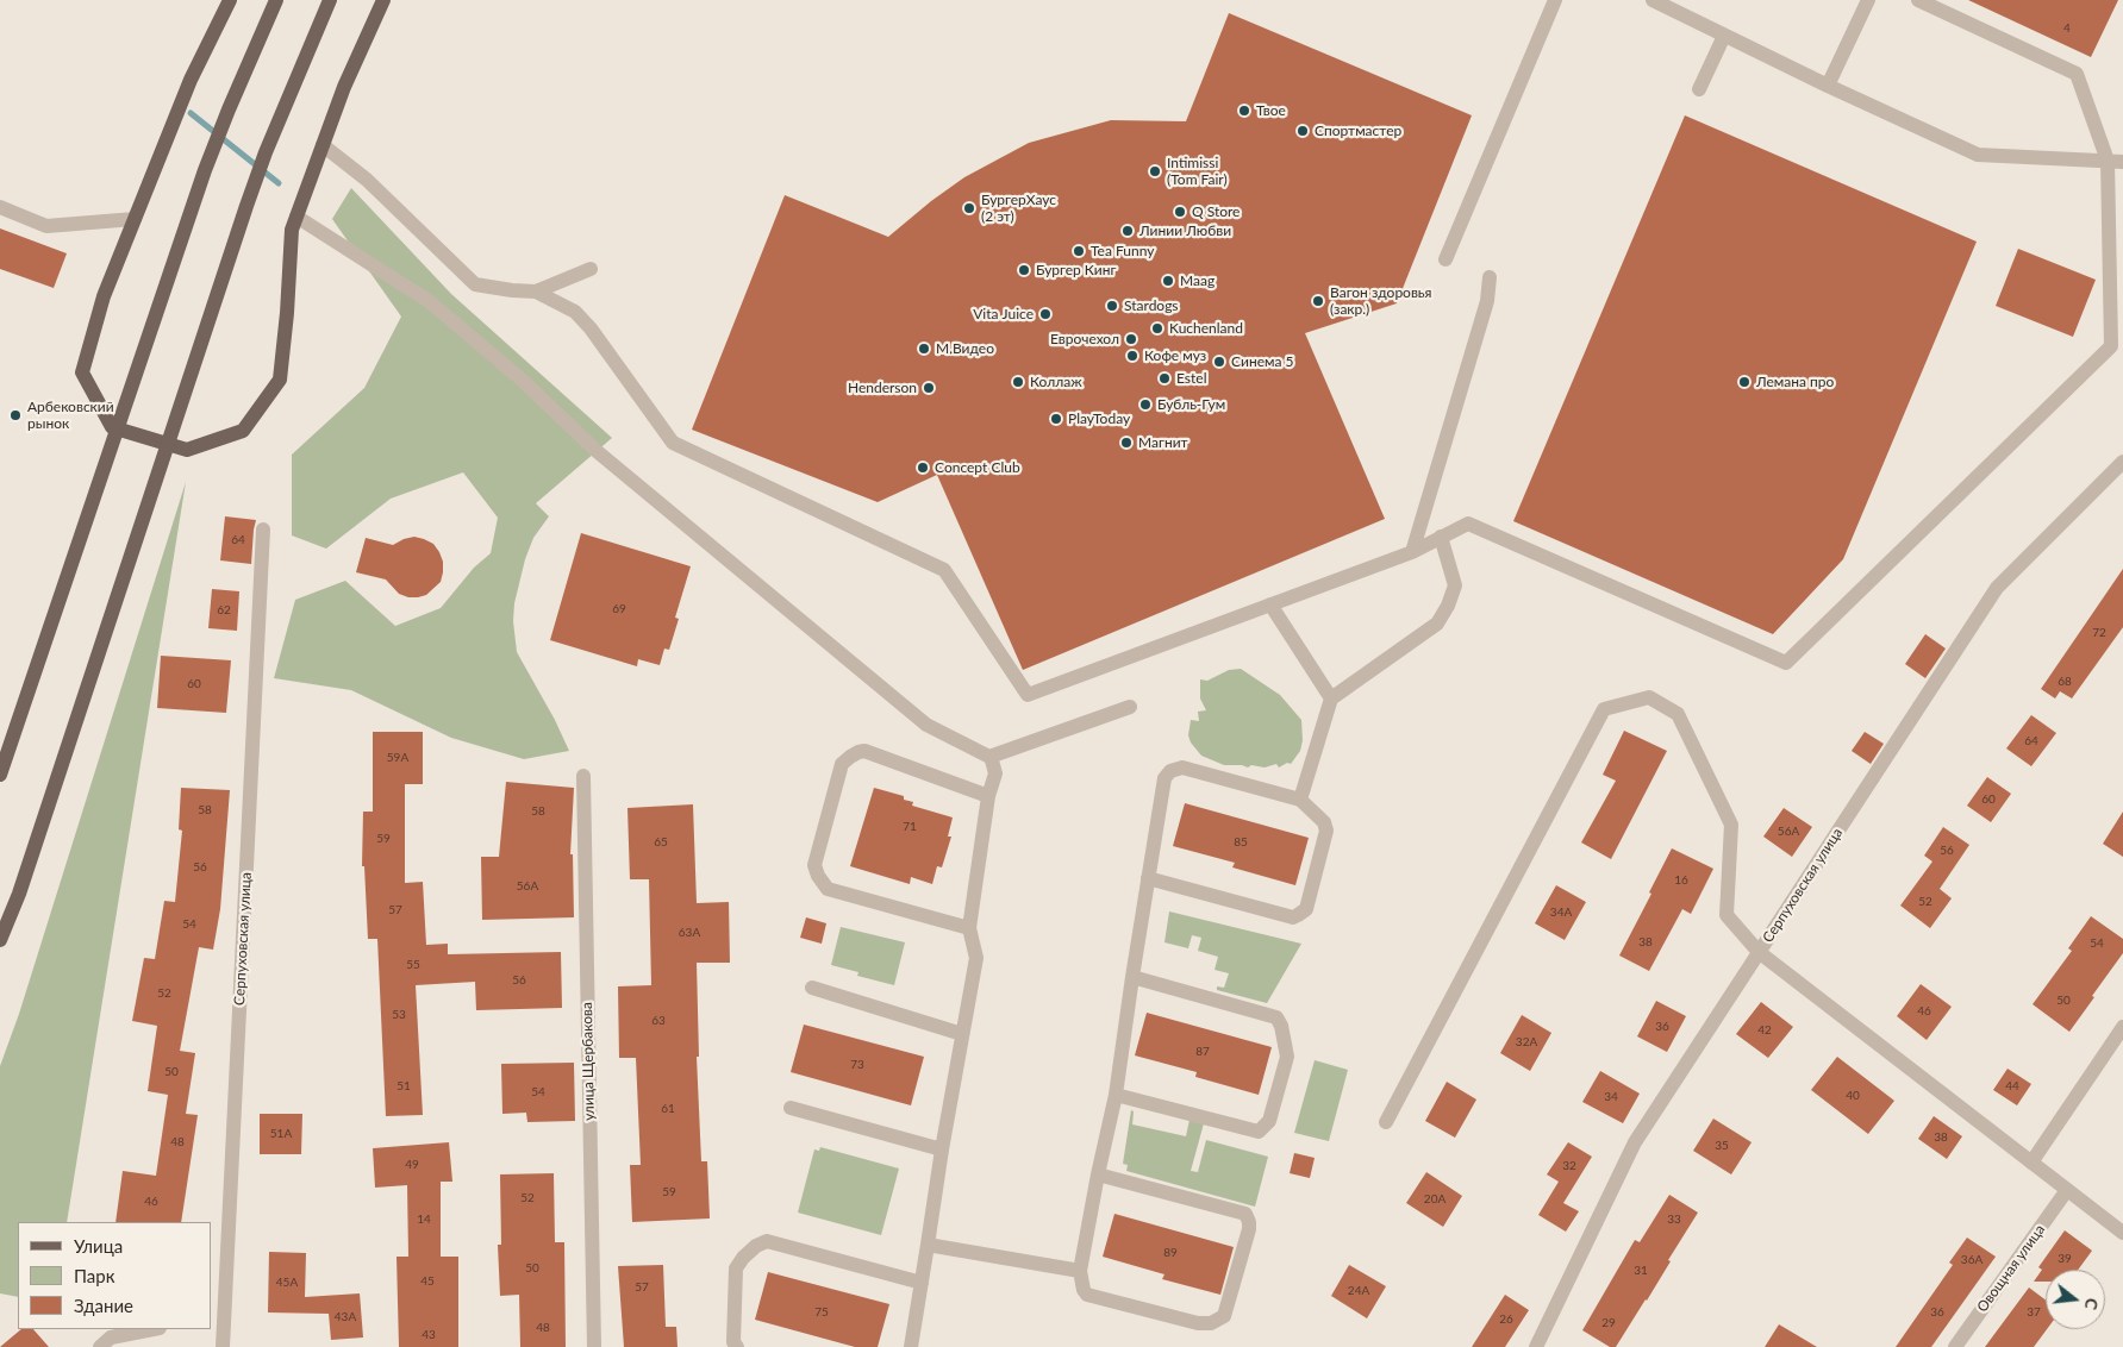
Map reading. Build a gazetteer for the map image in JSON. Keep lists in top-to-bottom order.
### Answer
{
  "streets": {
    "street": ["Серпуховская улица", "улица Щербакова", "Овощная улица"]
  },
  "places": [
    "Твое",
    "Спортмастер",
    "Intimissi (Tom Fair)",
    "БургерХаус (2 эт)",
    "Q Store",
    "Линии Любви",
    "Tea Funny",
    "Бургер Кинг",
    "Maag",
    "Вагон здоровья (закр.)",
    "Stardogs",
    "Vita Juice",
    "Kuchenland",
    "Еврочехол",
    "М.Видео",
    "Кофе муз",
    "Синема 5",
    "Estel",
    "Коллаж",
    "Лемана про",
    "Henderson",
    "Бубль-Гум",
    "Арбековский рынок",
    "PlayToday",
    "Магнит",
    "Concept Club"
  ],
  "house_numbers": [
    "4",
    "64",
    "69",
    "62",
    "72",
    "68",
    "60",
    "64",
    "59А",
    "60",
    "58",
    "58",
    "71",
    "56А",
    "59",
    "65",
    "85",
    "56",
    "56",
    "16",
    "56А",
    "52",
    "57",
    "34А",
    "54",
    "63А",
    "38",
    "54",
    "55",
    "56",
    "52",
    "50",
    "46",
    "53",
    "63",
    "36",
    "42",
    "32А",
    "87",
    "73",
    "50",
    "51",
    "44",
    "54",
    "40",
    "34",
    "61",
    "51А",
    "38",
    "48",
    "35",
    "49",
    "32",
    "59",
    "52",
    "20А",
    "46",
    "14",
    "33",
    "89",
    "39",
    "36А",
    "50",
    "31",
    "45",
    "45А",
    "57",
    "24А",
    "75",
    "36",
    "37",
    "43А",
    "26",
    "29",
    "48",
    "43"
  ],
  "legend": ["Улица", "Парк", "Здание"],
  "north": "right"
}
